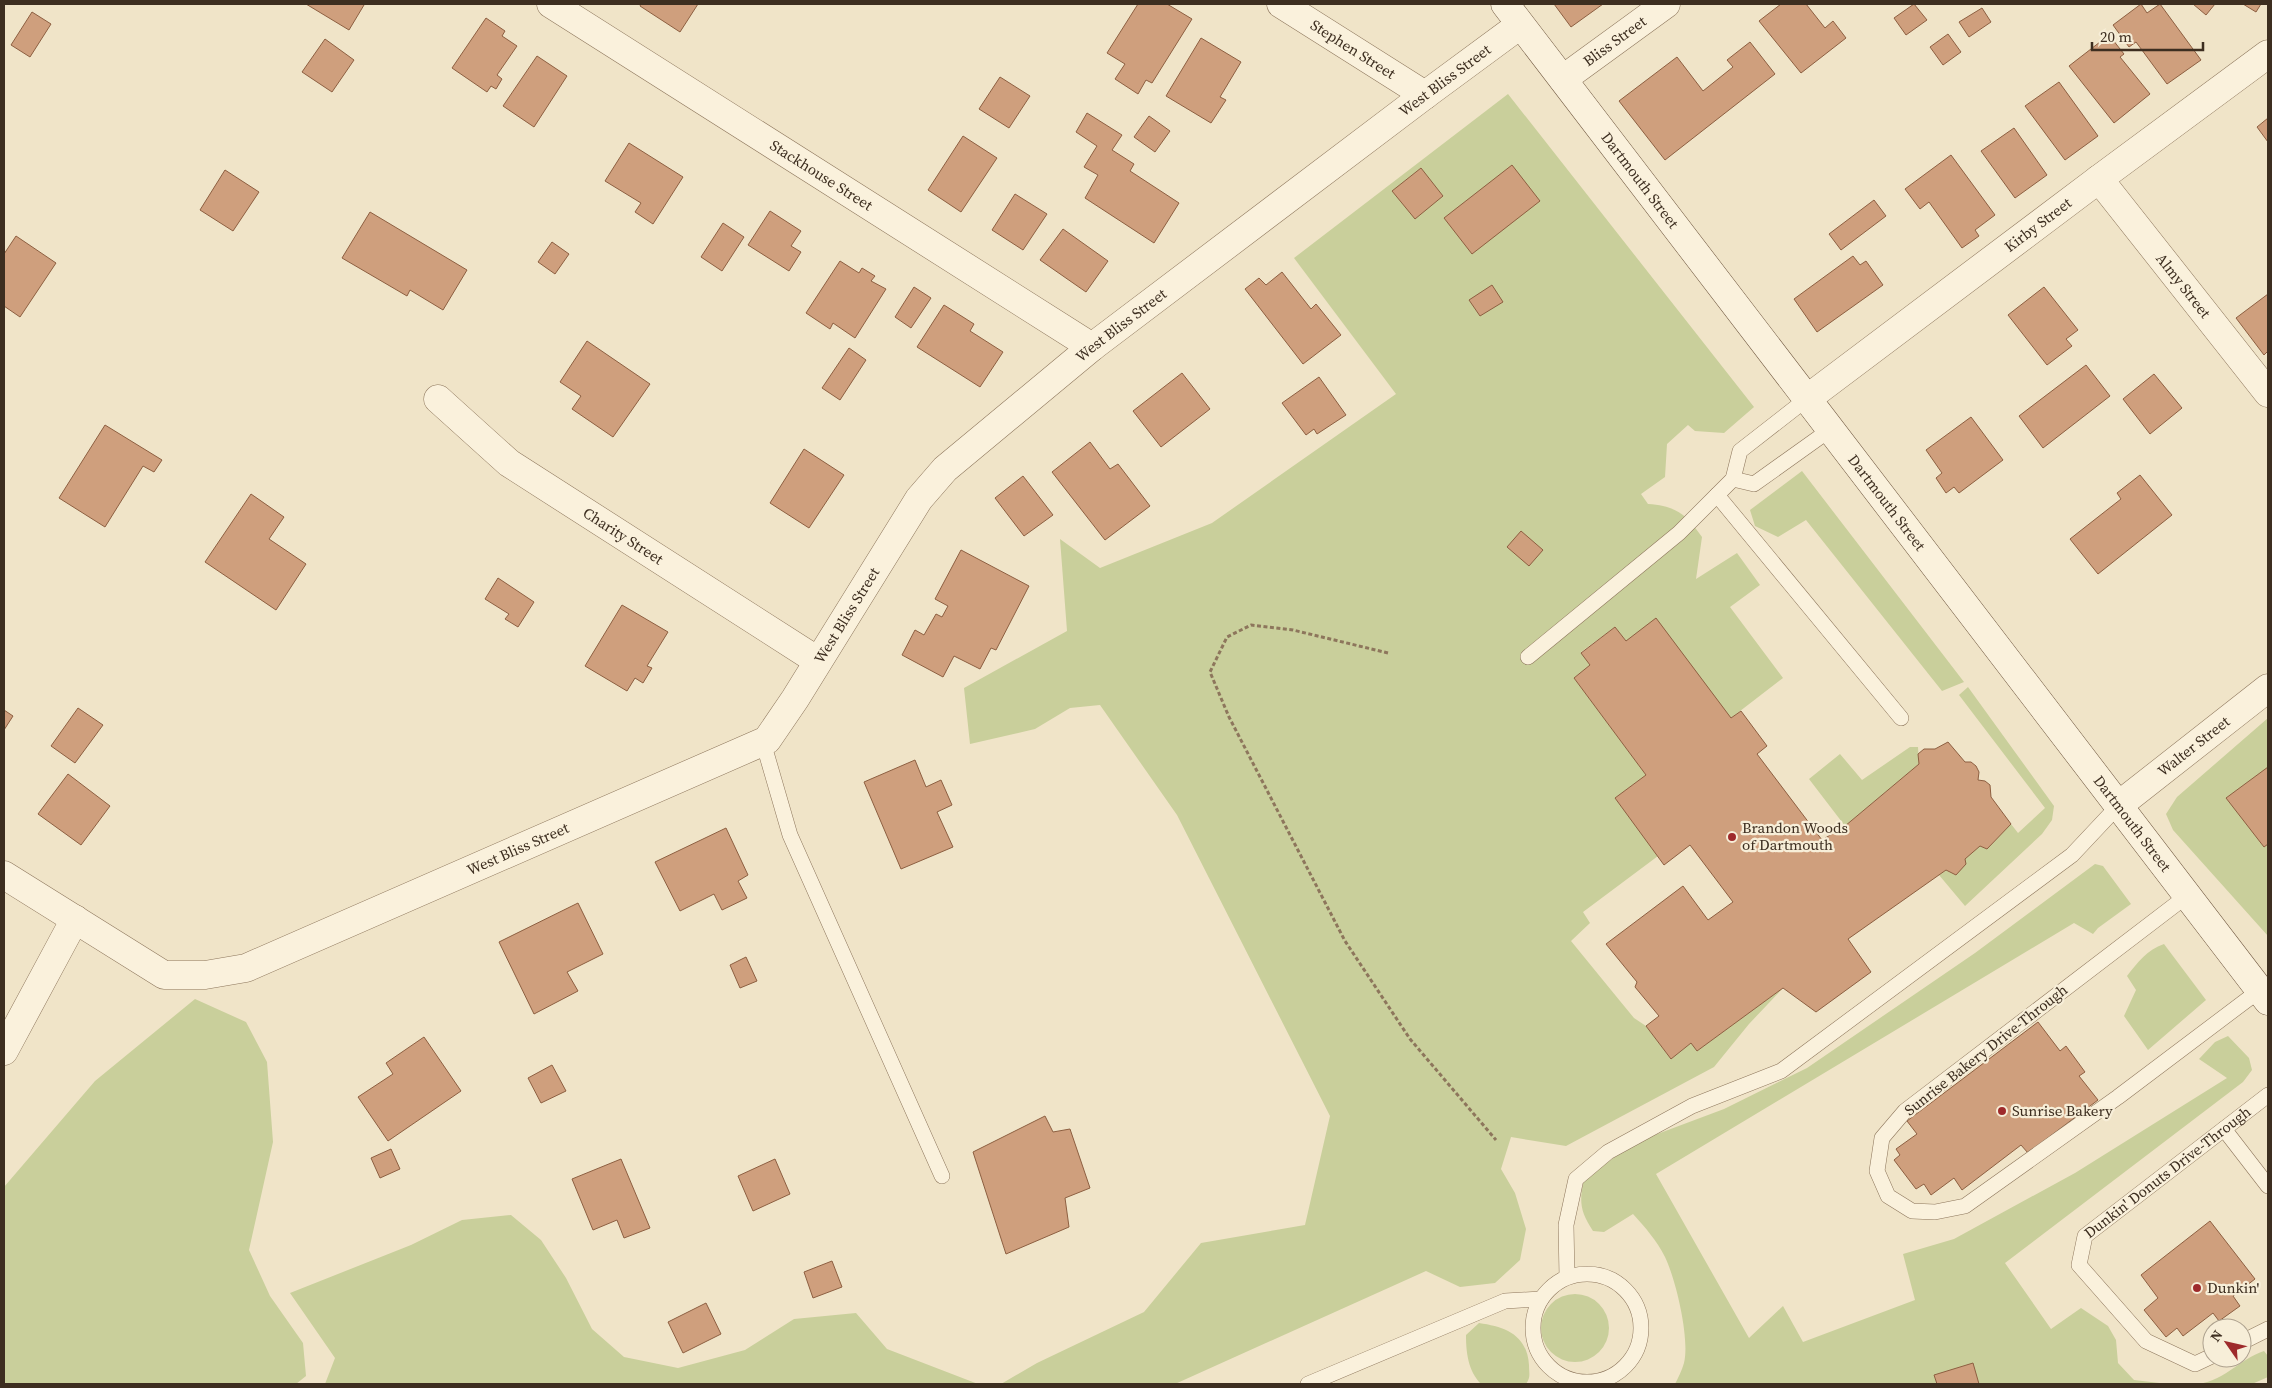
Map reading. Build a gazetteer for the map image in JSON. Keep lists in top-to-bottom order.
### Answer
{
  "streets": {
    "street": [
      "Bliss Street",
      "Stephen Street",
      "West Bliss Street",
      "Stackhouse Street",
      "Dartmouth Street",
      "Kirby Street",
      "Almy Street",
      "Charity Street",
      "Walter Street"
    ],
    "lane": ["Sunrise Bakery Drive-Through", "Dunkin' Donuts Drive-Through"]
  },
  "crossings": [
    ["Bliss Street", "Dartmouth Street"],
    ["Stephen Street", "West Bliss Street"],
    ["West Bliss Street", "Stackhouse Street"],
    ["West Bliss Street", "Dartmouth Street"],
    ["West Bliss Street", "Charity Street"],
    ["Dartmouth Street", "Kirby Street"],
    ["Dartmouth Street", "Walter Street"],
    ["Dartmouth Street", "Sunrise Bakery Drive-Through"],
    ["Kirby Street", "Almy Street"]
  ],
  "places": ["Brandon Woods of Dartmouth", "Sunrise Bakery", "Dunkin'"],
  "scale_bar": "20 m",
  "north": "top left"
}
